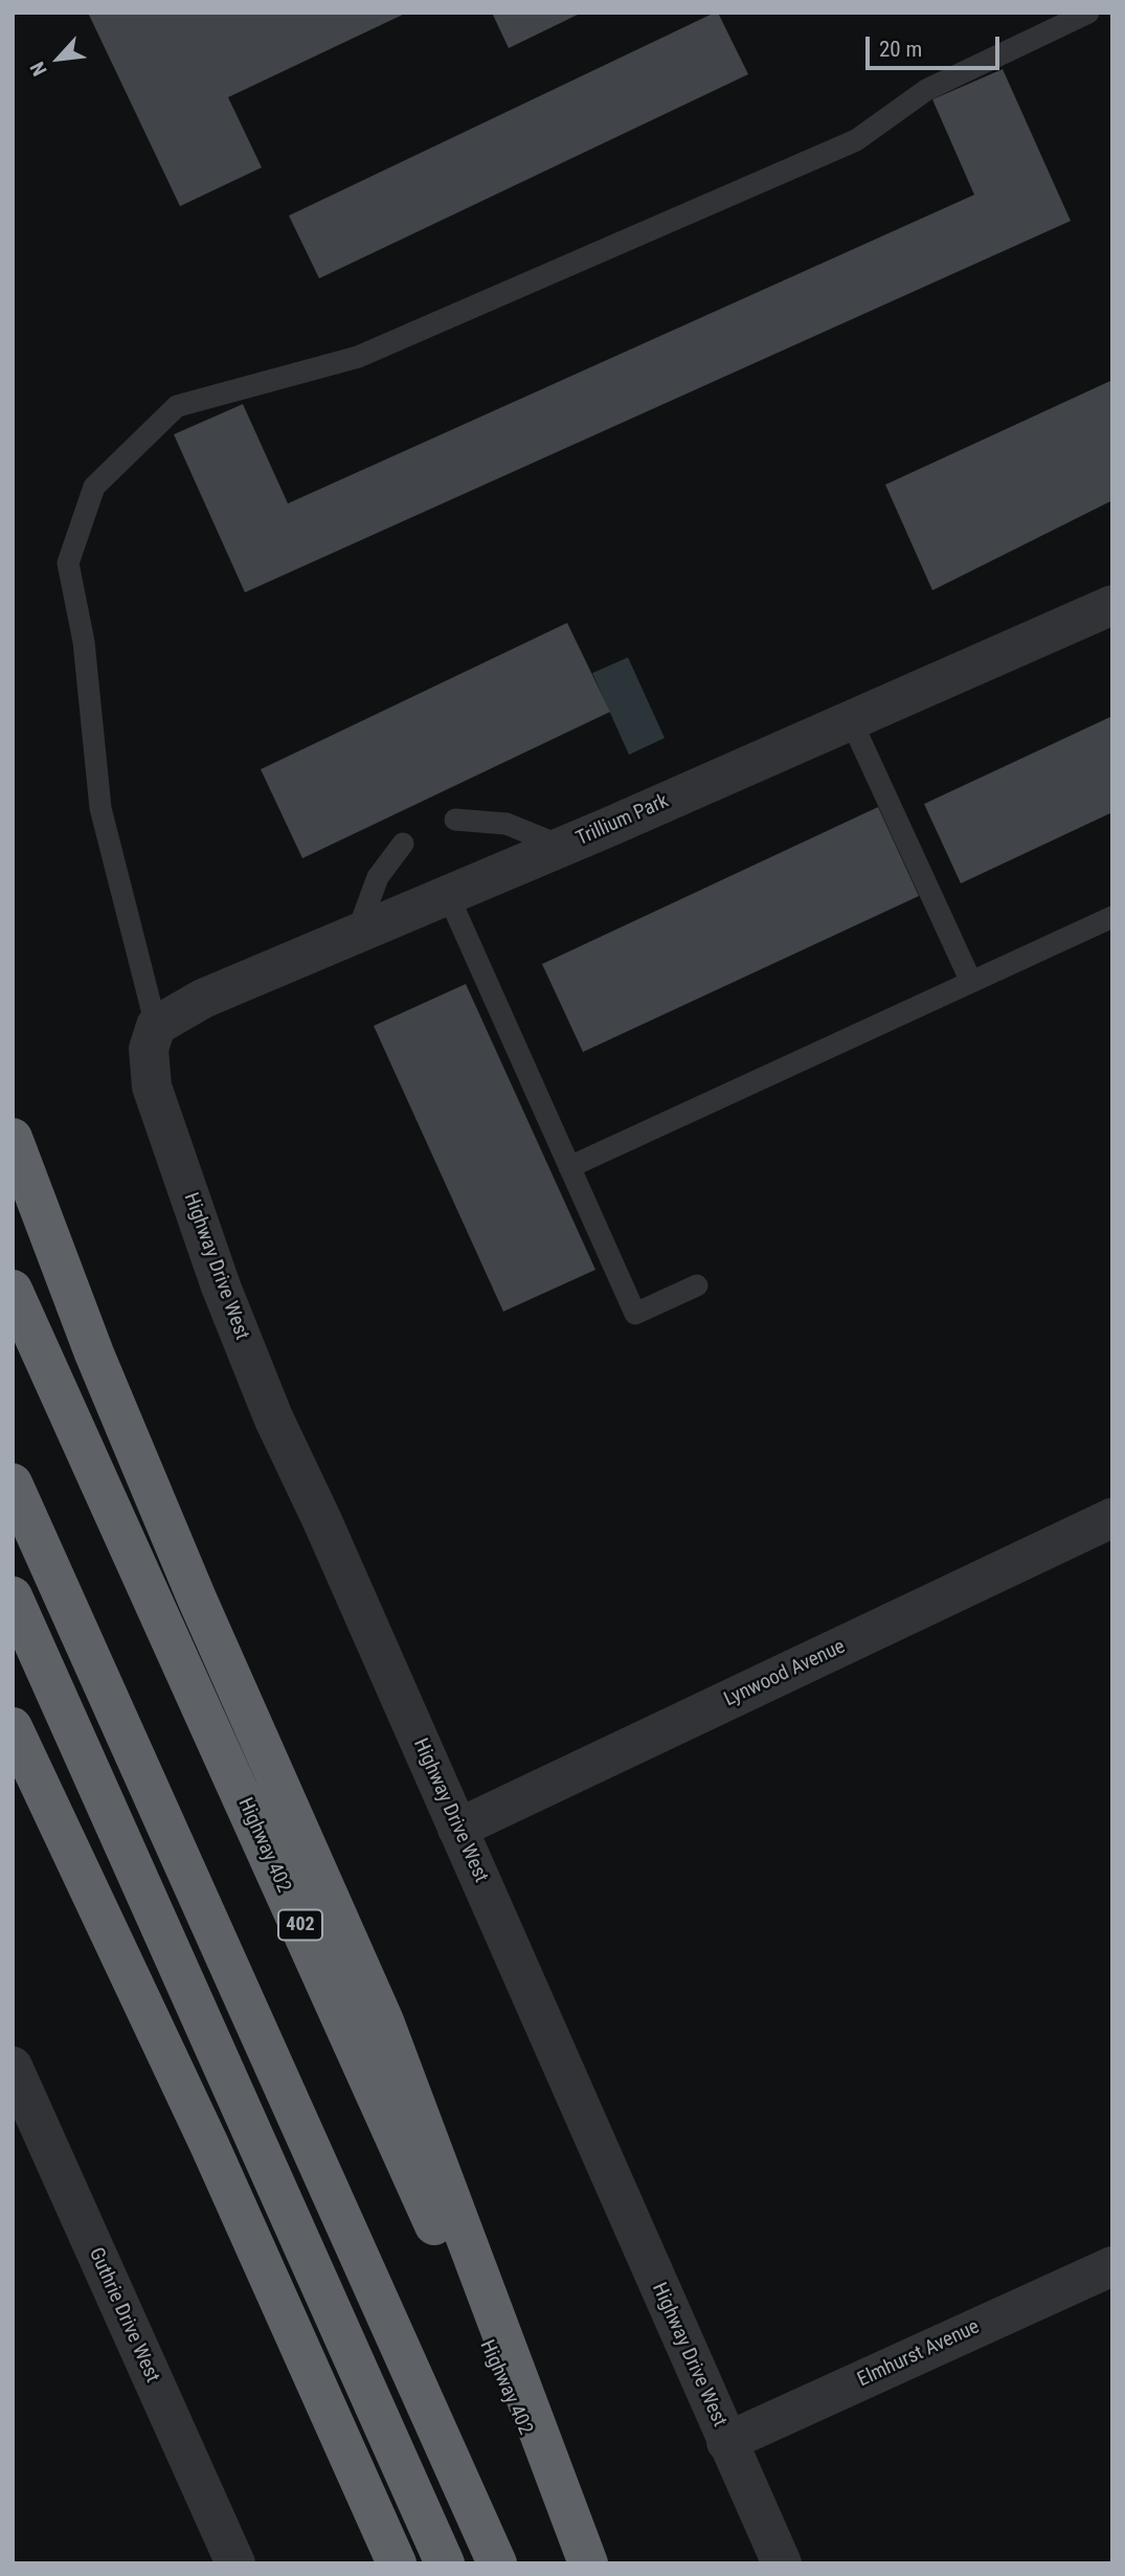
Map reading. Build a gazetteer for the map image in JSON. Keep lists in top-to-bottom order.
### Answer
{
  "streets": {
    "highway": ["Highway 402", "402"],
    "street": [
      "Trillium Park",
      "Highway Drive West",
      "Lynwood Avenue",
      "Guthrie Drive West",
      "Elmhurst Avenue"
    ]
  },
  "crossings": [
    ["Trillium Park", "Highway Drive West"],
    ["Highway Drive West", "Lynwood Avenue"],
    ["Highway Drive West", "Elmhurst Avenue"]
  ],
  "scale_bar": "20 m",
  "north": "bottom left"
}
